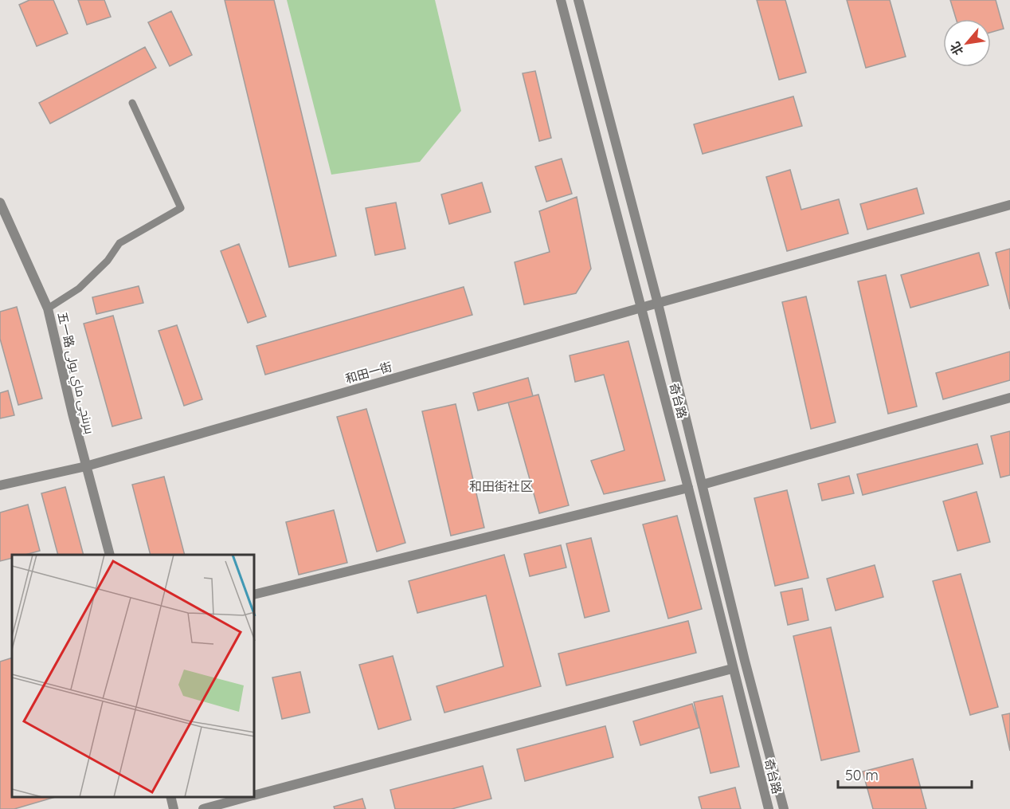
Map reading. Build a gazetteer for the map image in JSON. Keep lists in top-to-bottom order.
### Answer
{
  "streets": {
    "street": ["五一路 بىرىنچى ماي يولى", "和田一街", "奇台路"]
  },
  "crossings": [
    ["五一路 بىرىنچى ماي يولى", "和田一街"],
    ["和田一街", "奇台路"]
  ],
  "districts": ["和田街社区"],
  "scale_bar": "50 m",
  "north": "bottom left"
}
